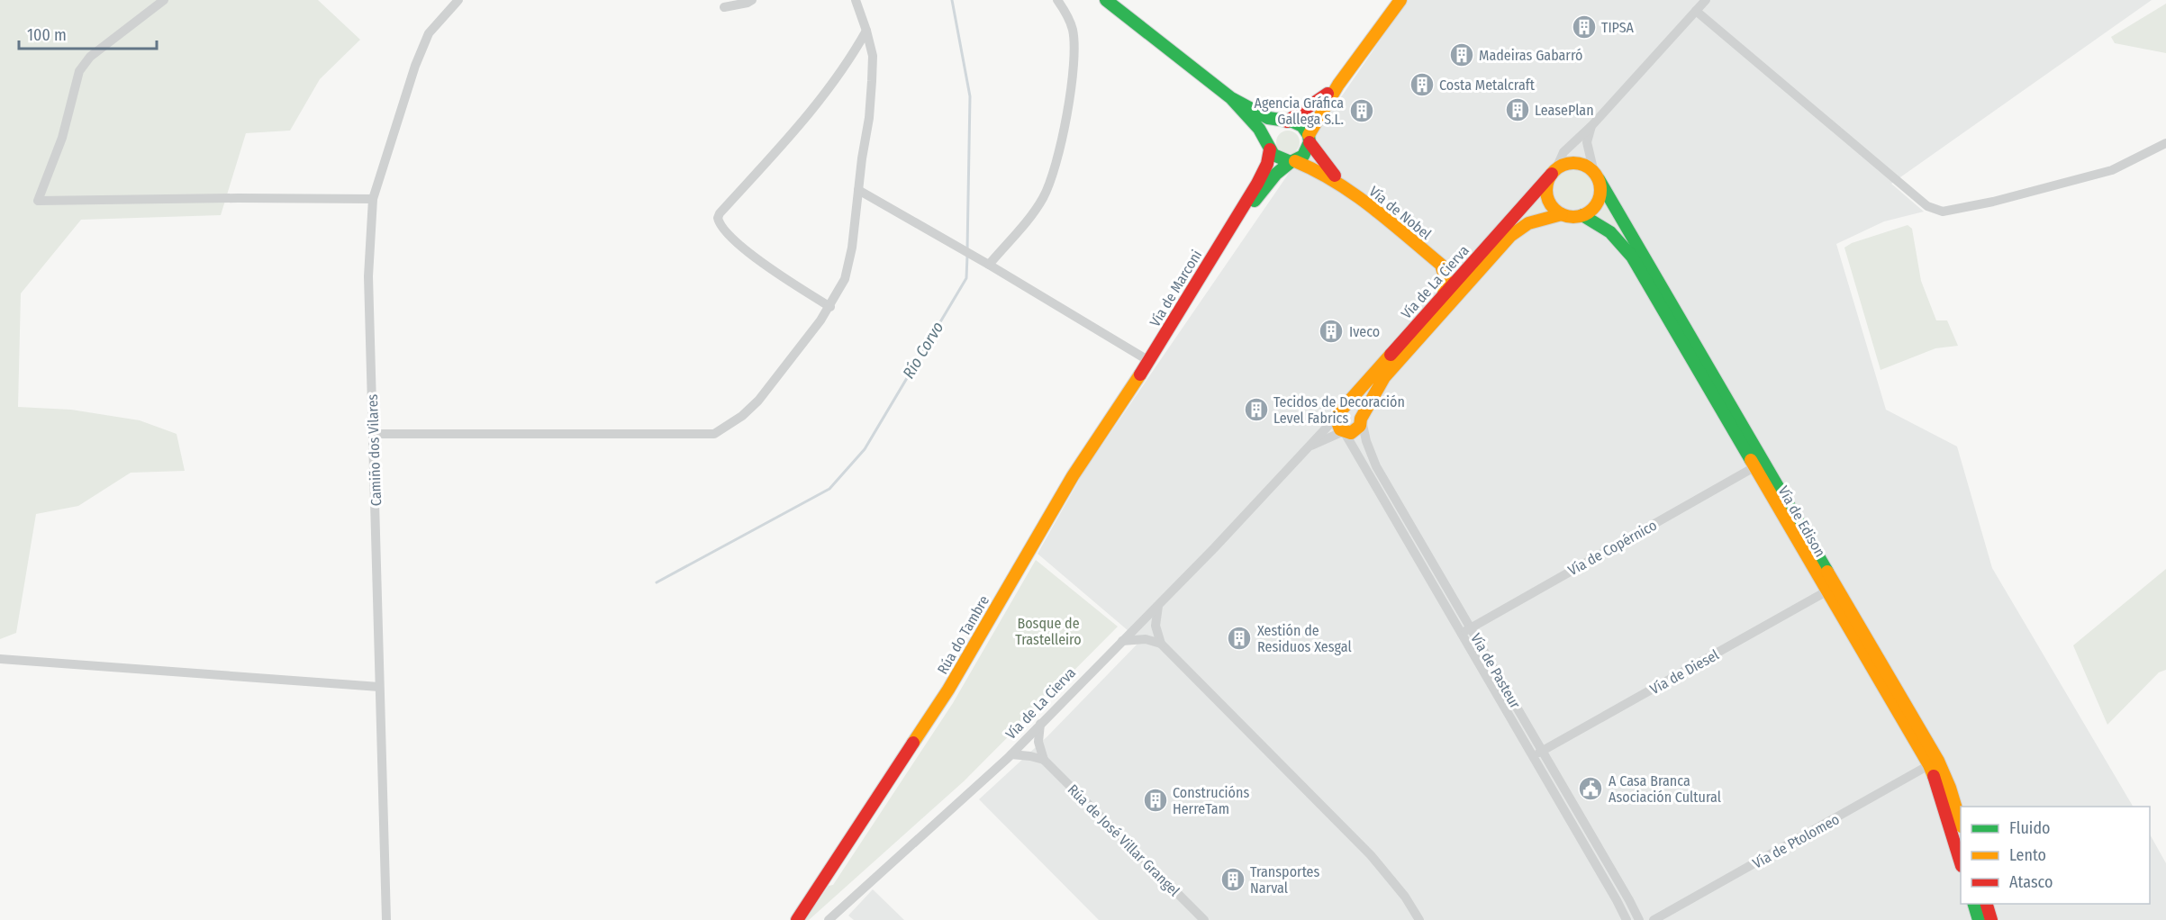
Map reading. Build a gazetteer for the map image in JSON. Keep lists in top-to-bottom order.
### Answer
{
  "streets": {
    "main road": [
      "Vía de Nobel",
      "Vía de La Cierva",
      "Vía de Marconi",
      "Vía de Edison",
      "Rúa do Tambre"
    ],
    "street": [
      "Camiño dos Vilares",
      "Vía de Copérnico",
      "Vía de Pasteur",
      "Vía de Diesel",
      "Rúa de José Villar Grangel",
      "Vía de Ptolomeo"
    ]
  },
  "crossings": [
    ["Vía de Nobel", "Vía de Marconi"],
    ["Vía de La Cierva", "Vía de Edison"],
    ["Vía de La Cierva", "Vía de Pasteur"],
    ["Vía de La Cierva", "Rúa de José Villar Grangel"],
    ["Vía de Marconi", "Rúa do Tambre"],
    ["Vía de Edison", "Vía de Copérnico"],
    ["Vía de Edison", "Vía de Diesel"],
    ["Vía de Edison", "Vía de Ptolomeo"],
    ["Vía de Copérnico", "Vía de Pasteur"],
    ["Vía de Pasteur", "Vía de Diesel"]
  ],
  "water": ["Río Corvo"],
  "parks": ["Bosque de Trastelleiro"],
  "places": {
    "building": [
      "TIPSA",
      "Madeiras Gabarró",
      "Costa Metalcraft",
      "LeasePlan",
      "Agencia Gráfica Gallega S.L.",
      "Iveco",
      "Tecidos de Decoración Level Fabrics",
      "Xestión de Residuos Xesgal",
      "Construcións HerreTam",
      "Transportes Narval"
    ],
    "public building": ["A Casa Branca Asociación Cultural"]
  },
  "legend": ["Fluido", "Lento", "Atasco"],
  "scale_bar": "100 m"
}
